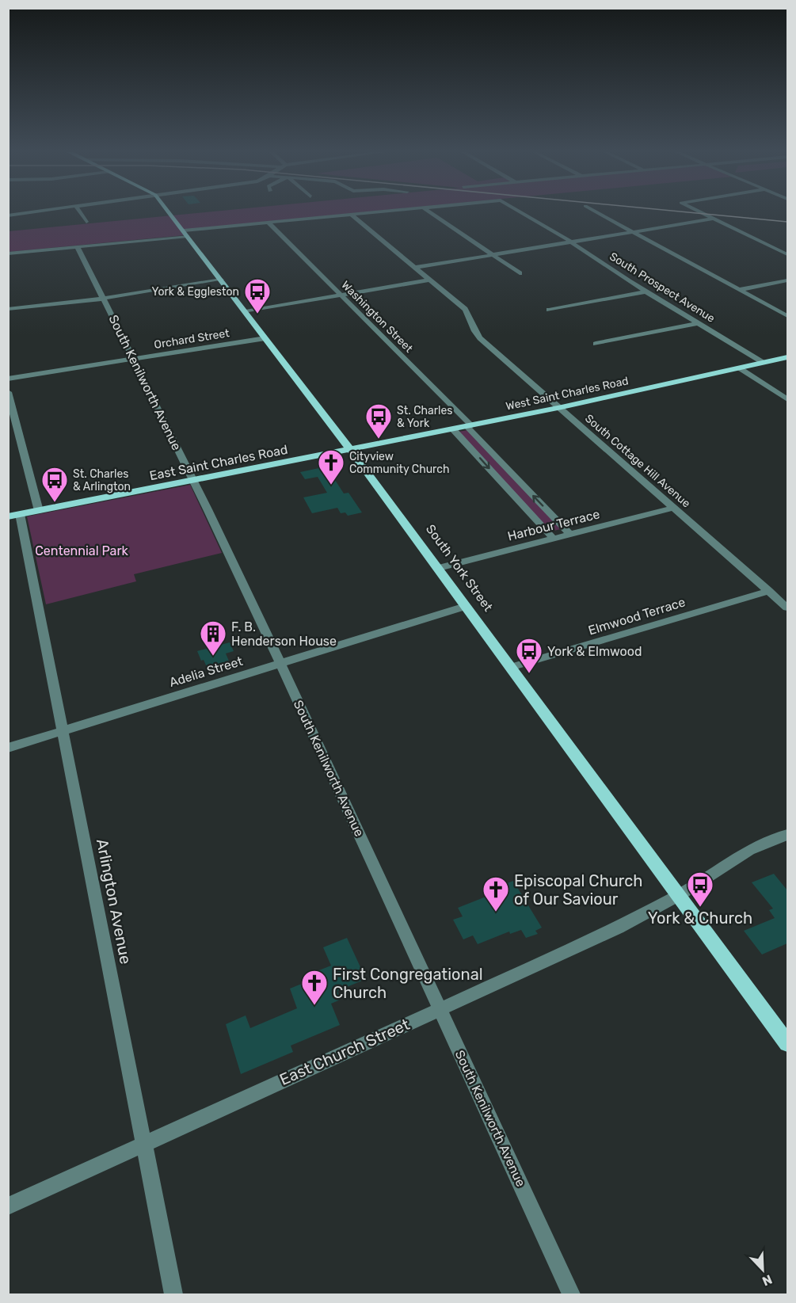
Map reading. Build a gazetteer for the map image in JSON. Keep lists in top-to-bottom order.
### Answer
{
  "streets": {
    "main road": ["West Saint Charles Road", "East Saint Charles Road", "South York Street"],
    "street": [
      "South Prospect Avenue",
      "Washington Street",
      "Orchard Street",
      "South Kenilworth Avenue",
      "South Cottage Hill Avenue",
      "Harbour Terrace",
      "Elmwood Terrace",
      "Adelia Street",
      "Arlington Avenue",
      "East Church Street"
    ]
  },
  "crossings": [
    ["South Prospect Avenue", "West Saint Charles Road"],
    ["Washington Street", "West Saint Charles Road"],
    ["Washington Street", "Harbour Terrace"],
    ["Orchard Street", "South Kenilworth Avenue"],
    ["Orchard Street", "South York Street"],
    ["South Kenilworth Avenue", "East Saint Charles Road"],
    ["South Kenilworth Avenue", "Adelia Street"],
    ["South Kenilworth Avenue", "East Church Street"],
    ["West Saint Charles Road", "South Cottage Hill Avenue"],
    ["West Saint Charles Road", "East Saint Charles Road"],
    ["West Saint Charles Road", "South York Street"],
    ["South Cottage Hill Avenue", "Harbour Terrace"],
    ["South Cottage Hill Avenue", "Elmwood Terrace"],
    ["East Saint Charles Road", "South York Street"],
    ["East Saint Charles Road", "Arlington Avenue"],
    ["Harbour Terrace", "South York Street"],
    ["South York Street", "Elmwood Terrace"],
    ["South York Street", "Adelia Street"],
    ["South York Street", "East Church Street"],
    ["Adelia Street", "Arlington Avenue"],
    ["Arlington Avenue", "East Church Street"]
  ],
  "parks": ["Centennial Park"],
  "places": {
    "bus stop": [
      "York & Eggleston",
      "St. Charles & York",
      "St. Charles & Arlington",
      "York & Elmwood",
      "York & Church"
    ],
    "church": ["Cityview Community Church", "Episcopal Church of Our Saviour", "First Congregational Church"],
    "building": ["F. B. Henderson House"]
  },
  "north": "bottom right"
}
